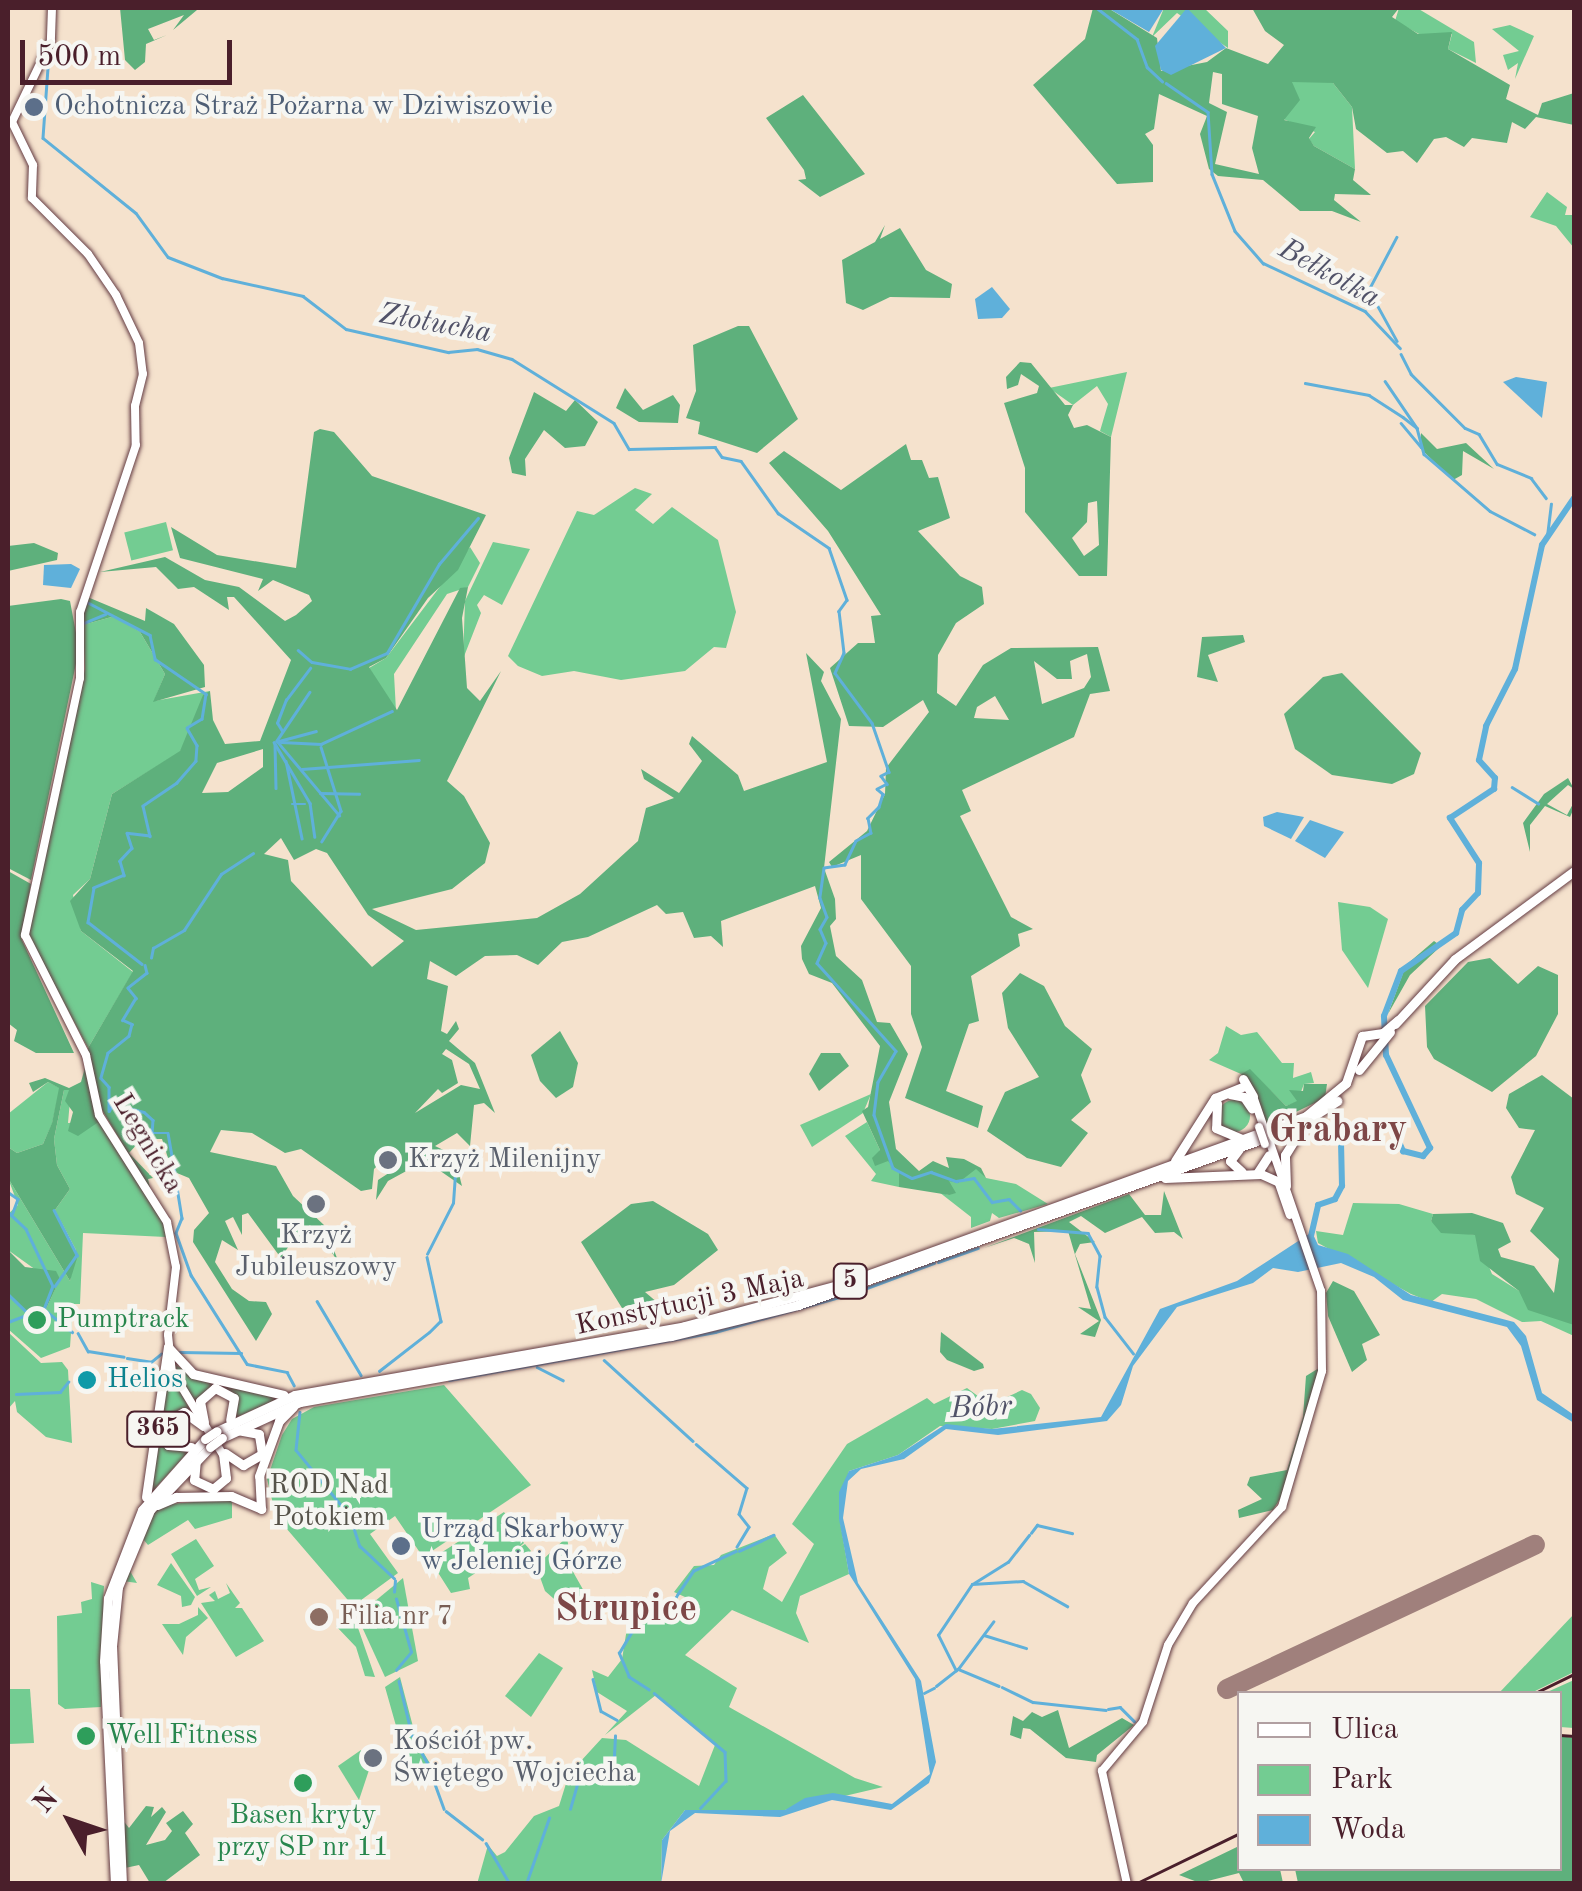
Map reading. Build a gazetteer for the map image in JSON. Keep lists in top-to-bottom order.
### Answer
{
  "streets": {
    "main road": [
      "Legnicka",
      "5",
      "Konstytucji 3 Maja",
      "365"
    ]
  },
  "crossings": [
    ["Legnicka", "365"],
    ["5", "Konstytucji 3 Maja"],
    ["5", "365"],
    ["Konstytucji 3 Maja", "365"]
  ],
  "districts": ["Grabary", "Strupice"],
  "water": ["Bełkotka", "Złotucha", "Bóbr"],
  "parks": ["ROD Nad Potokiem"],
  "places": [
    "Ochotnicza Straż Pożarna w Dziwiszowie",
    "Krzyż Milenijny",
    "Krzyż Jubileuszowy",
    "Pumptrack",
    "Helios",
    "Urząd Skarbowy w Jeleniej Górze",
    "Filia nr 7",
    "Well Fitness",
    "Kościół pw. Świętego Wojciecha",
    "Basen kryty przy SP nr 11"
  ],
  "legend": ["Ulica", "Park", "Woda"],
  "scale_bar": "500 m",
  "north": "top left"
}
